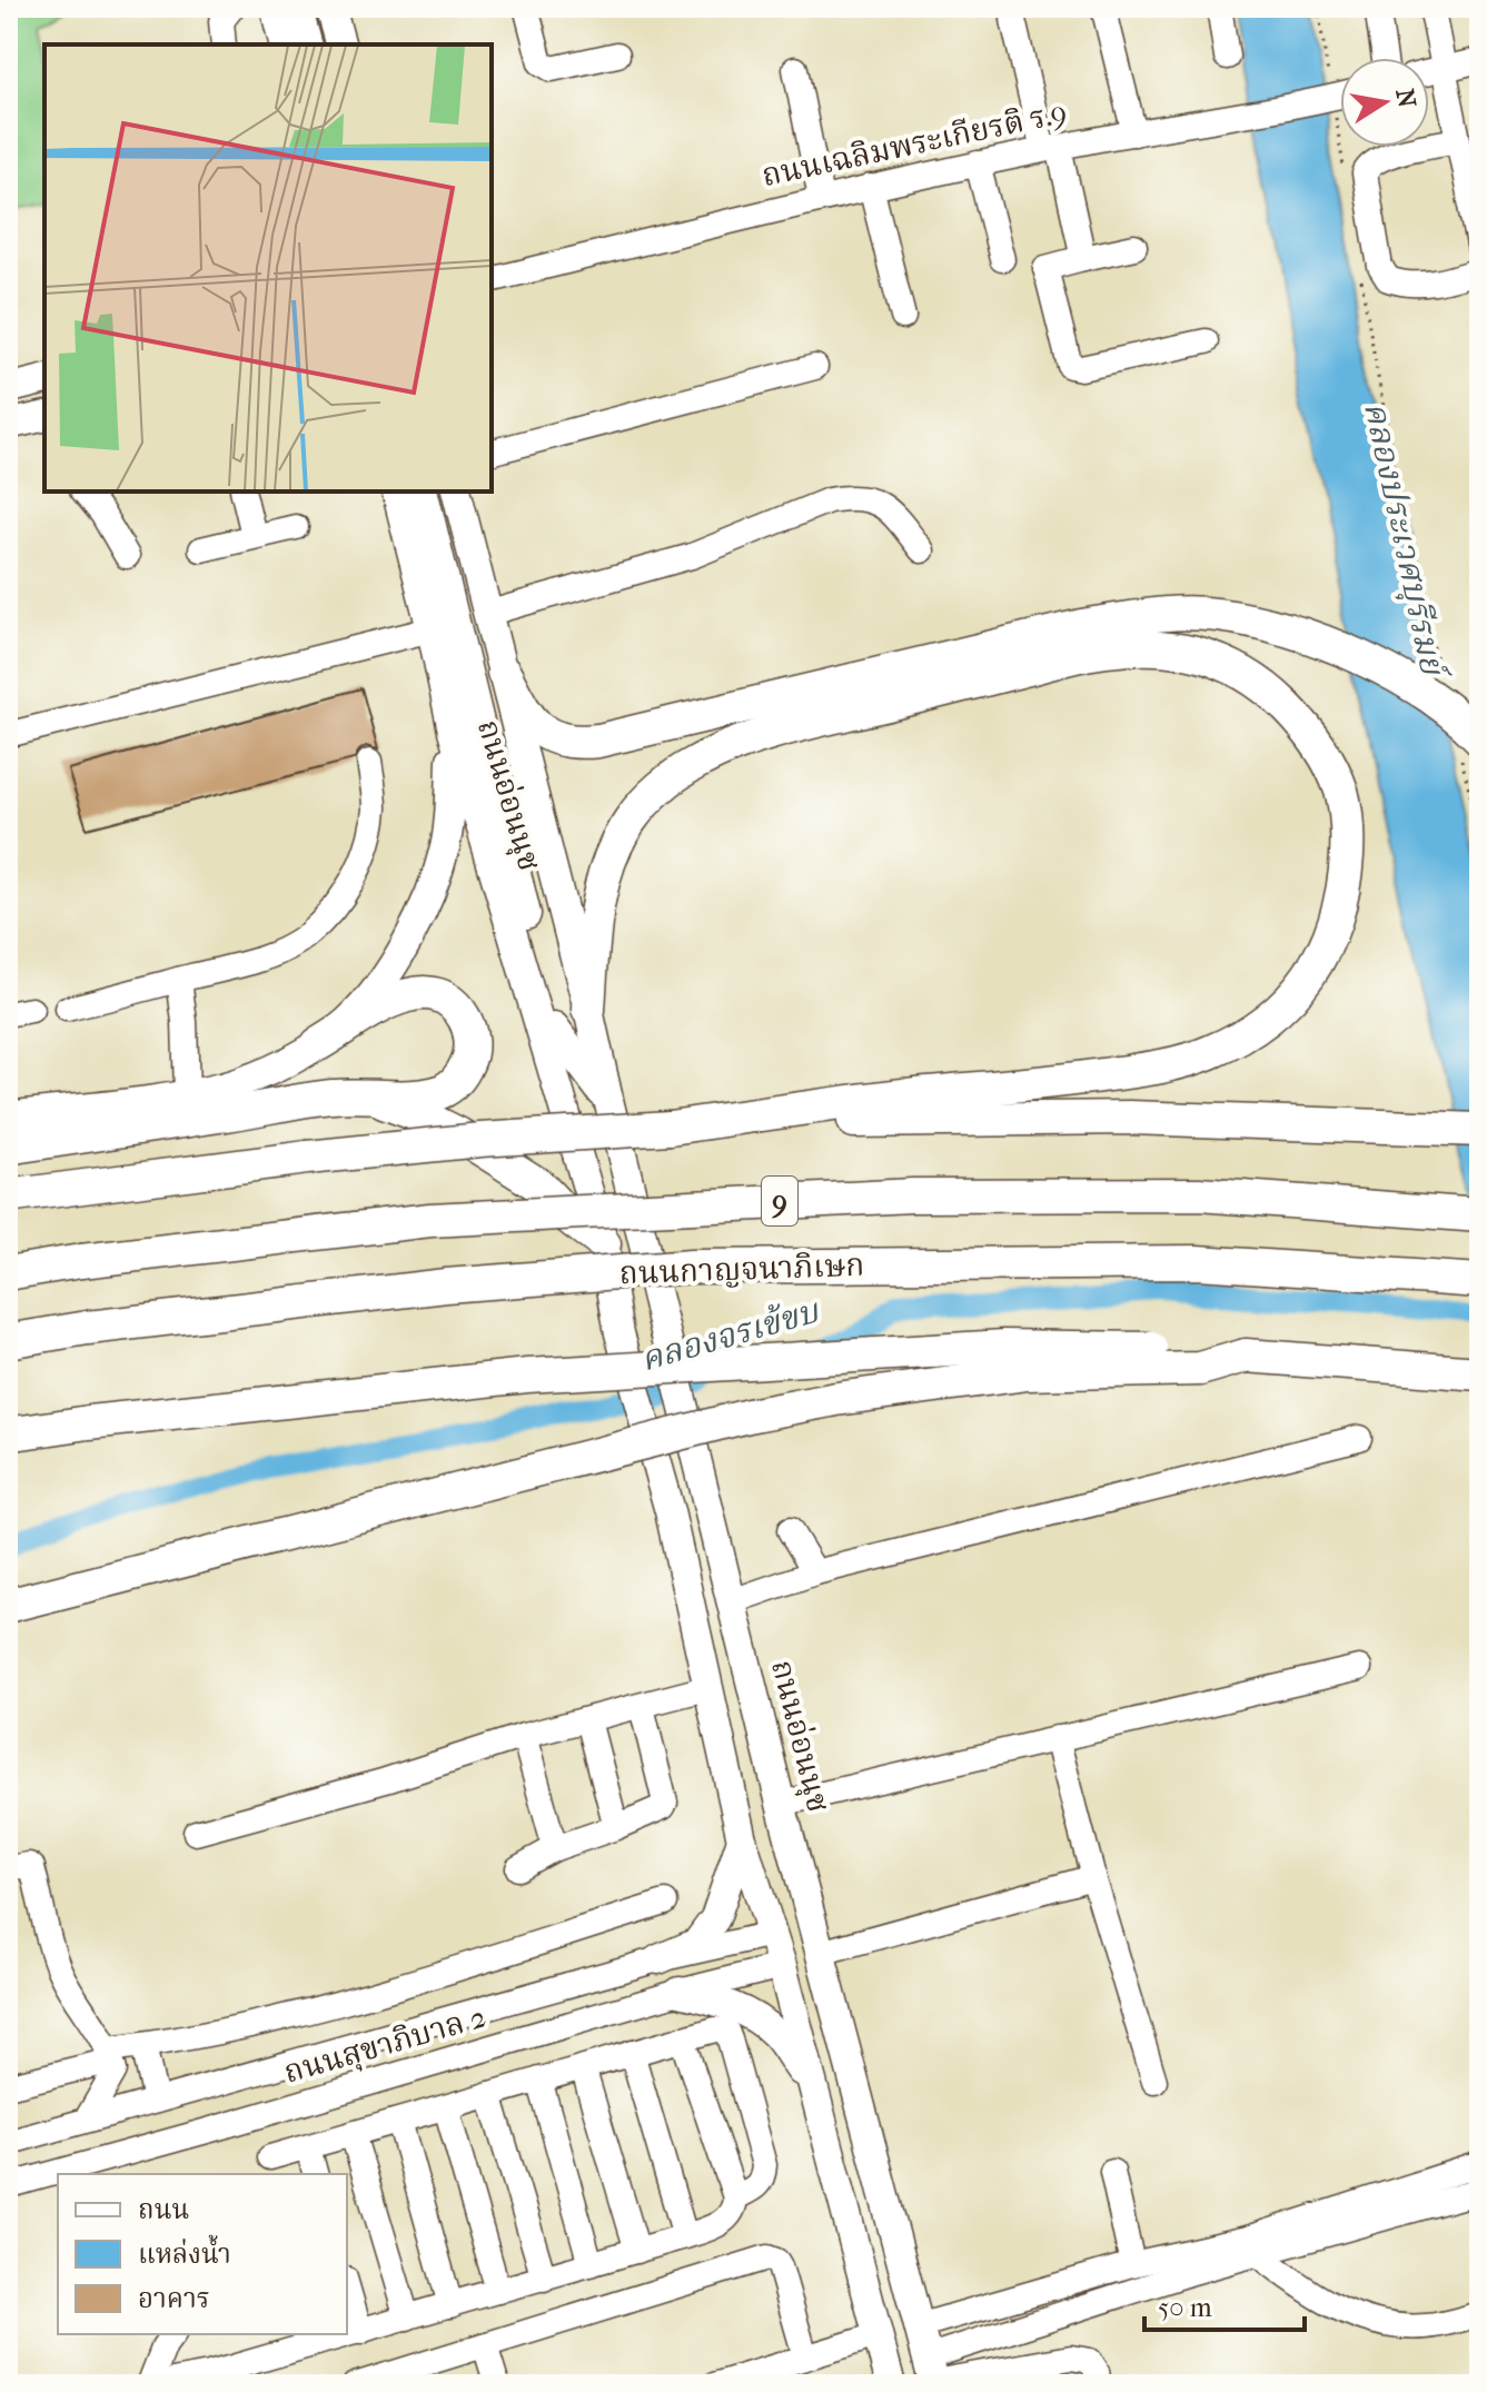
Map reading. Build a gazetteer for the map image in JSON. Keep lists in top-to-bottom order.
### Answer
{
  "streets": {
    "highway": ["9", "ถนนกาญจนาภิเษก"],
    "main road": ["ถนนอ่อนนุช"],
    "street": ["ถนนเฉลิมพระเกียรติ ร.9", "ถนนสุขาภิบาล 2"]
  },
  "crossings": [
    ["ถนนอ่อนนุช", "ถนนสุขาภิบาล 2"]
  ],
  "water": ["คลองประเวศบุรีรมย์", "คลองจรเข้ขบ"],
  "legend": ["ถนน", "แหล่งน้ำ", "อาคาร"],
  "scale_bar": "50 m",
  "north": "right"
}
